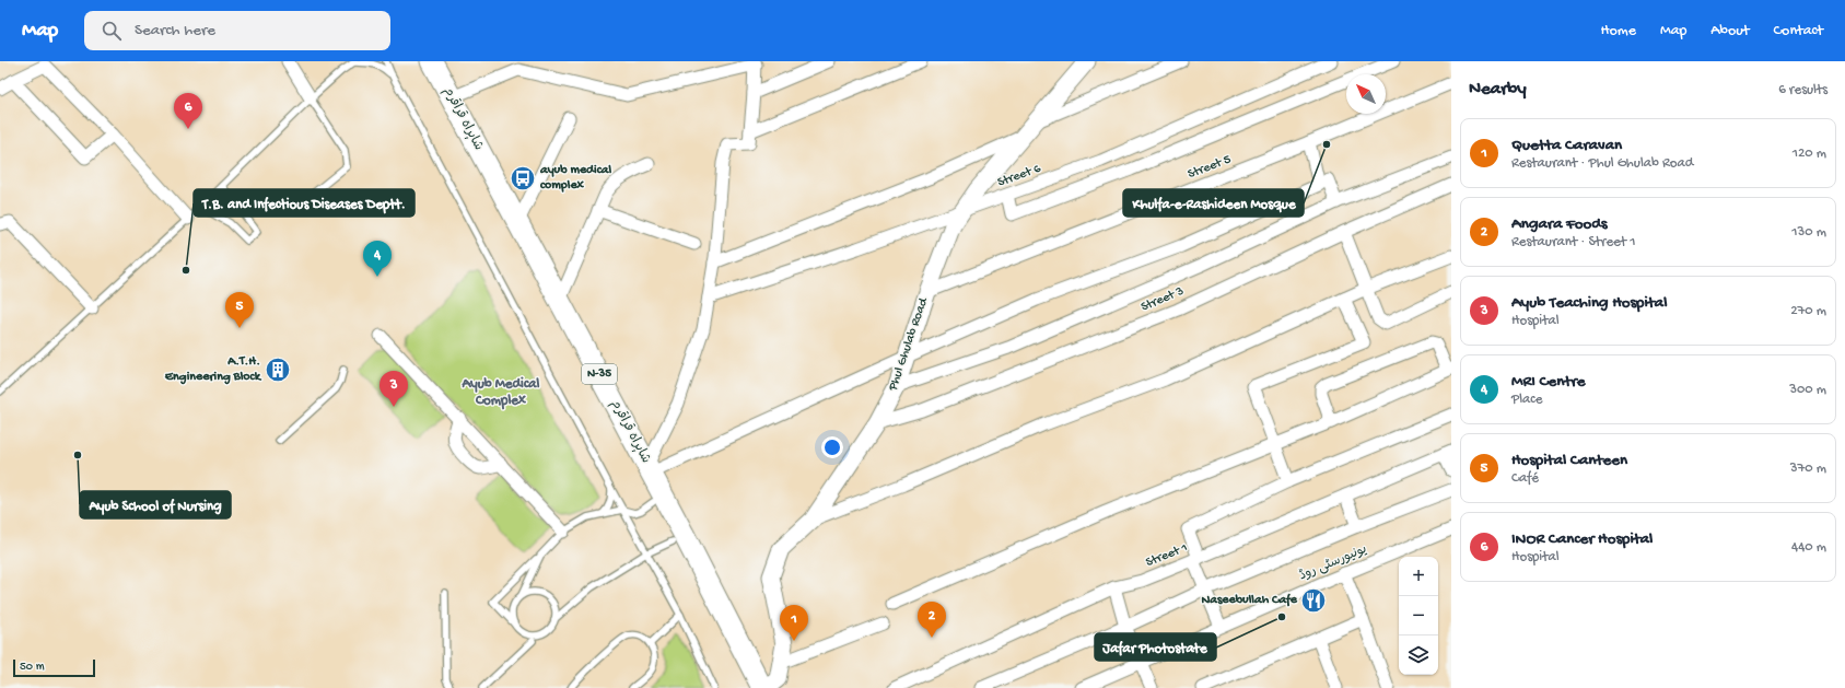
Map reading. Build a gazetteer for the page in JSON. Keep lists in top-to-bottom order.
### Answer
{
  "streets": {
    "highway": ["شاہراہ قراقرم", "N-35"],
    "street": [
      "Street 5",
      "Street 6",
      "Street 3",
      "Phul Ghulab Road",
      "Street 1",
      "یونیورسٹی روڈ"
    ]
  },
  "crossings": [
    ["Street 5", "Phul Ghulab Road"],
    ["Street 6", "Phul Ghulab Road"],
    ["Street 3", "Phul Ghulab Road"]
  ],
  "districts": ["Ayub Medical Complex"],
  "places": {
    "other": [
      "Khulfa-e-Rashideen Mosque",
      "T.B. and Infectious Diseases Deptt.",
      "Ayub School of Nursing",
      "Jafar Photostate"
    ],
    "bus stop": ["ayub medical complex"],
    "building": ["A.T.H. Engineering Block"],
    "restaurant": ["Naseebullah Cafe"]
  },
  "scale_bar": "50 m",
  "north": "top left",
  "page": {
    "header": "Map",
    "search": "Search here",
    "nav": [
      "Home",
      "Map",
      "About",
      "Contact"
    ],
    "heading": ["Nearby", "6 results"],
    "pins": [
      "6",
      "4",
      "5",
      "3",
      "2",
      "1"
    ],
    "list": [
      {
        "mark": "1",
        "name": "Quetta Caravan",
        "note": "Restaurant · Phul Ghulab Road",
        "value": "120 m"
      },
      {
        "mark": "2",
        "name": "Angara Foods",
        "note": "Restaurant · Street 1",
        "value": "130 m"
      },
      {
        "mark": "3",
        "name": "Ayub Teaching Hospital",
        "note": "Hospital",
        "value": "270 m"
      },
      {
        "mark": "4",
        "name": "MRI Centre",
        "note": "Place",
        "value": "300 m"
      },
      {
        "mark": "5",
        "name": "Hospital Canteen",
        "note": "Café",
        "value": "370 m"
      },
      {
        "mark": "6",
        "name": "INOR Cancer Hospital",
        "note": "Hospital",
        "value": "440 m"
      }
    ],
    "map_buttons": ["+", "−"],
    "scale": "50 m"
  }
}
